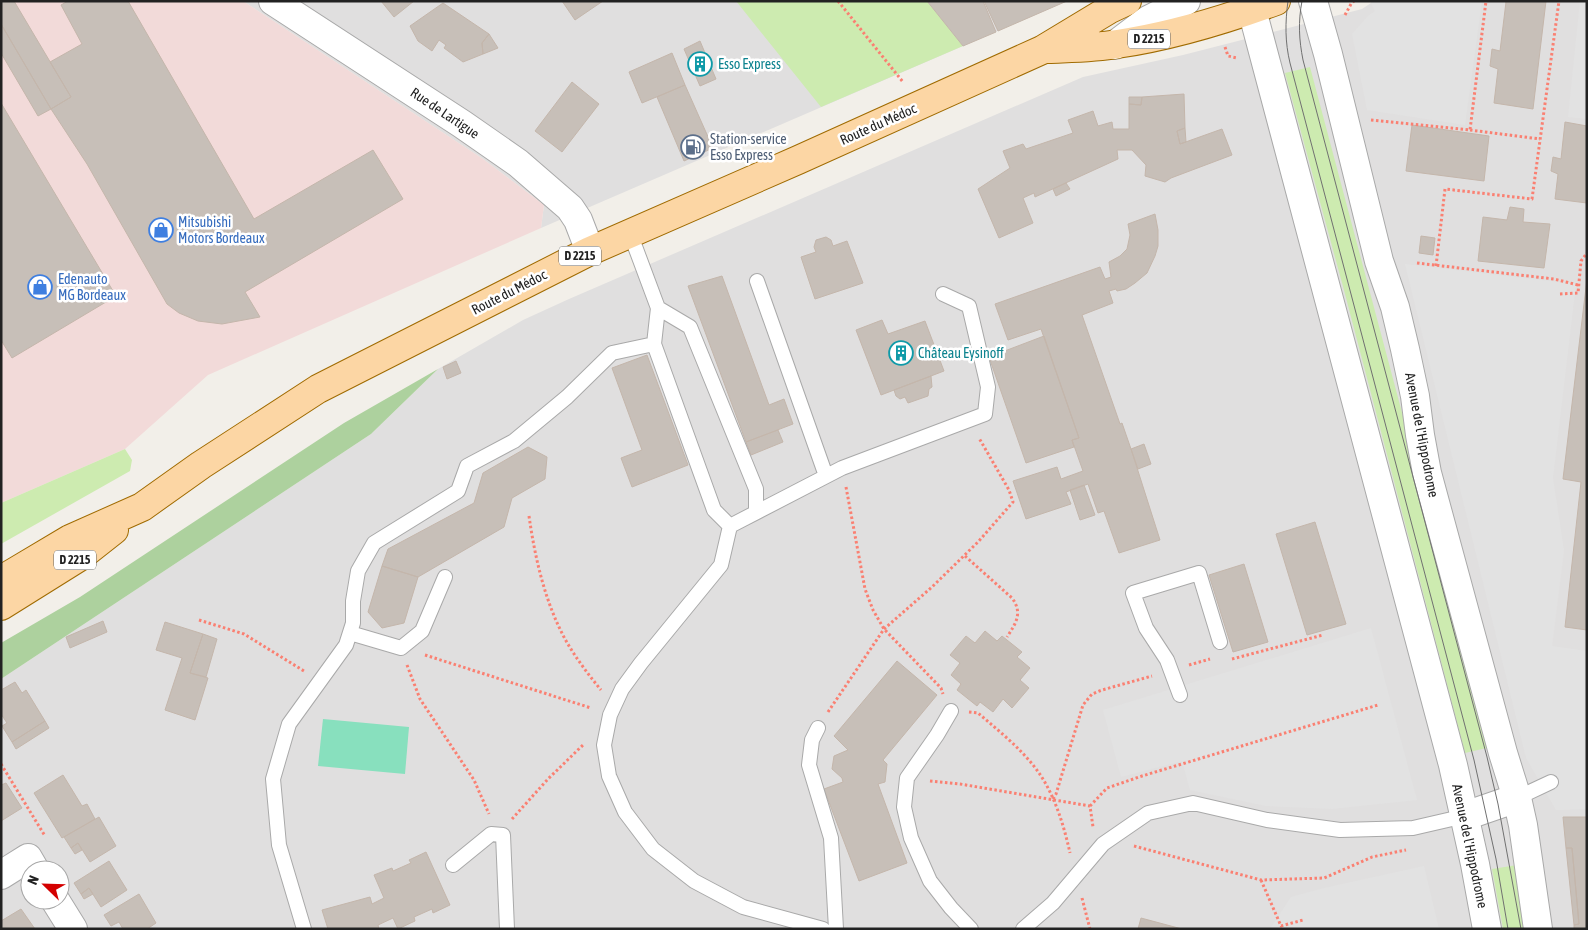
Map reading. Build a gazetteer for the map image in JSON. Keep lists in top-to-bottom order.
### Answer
{
  "streets": {
    "main road": ["D 2215", "Route du Médoc"],
    "street": ["Rue de Lartigue", "Avenue de l'Hippodrome"]
  },
  "crossings": [
    ["D 2215", "Route du Médoc"],
    ["Rue de Lartigue", "Route du Médoc"],
    ["Route du Médoc", "Avenue de l'Hippodrome"]
  ],
  "places": {
    "building": ["Esso Express", "Château Eysinoff"],
    "fuel station": ["Station-service Esso Express"],
    "shop": ["Mitsubishi Motors Bordeaux", "Edenauto MG Bordeaux"]
  },
  "north": "top left"
}
